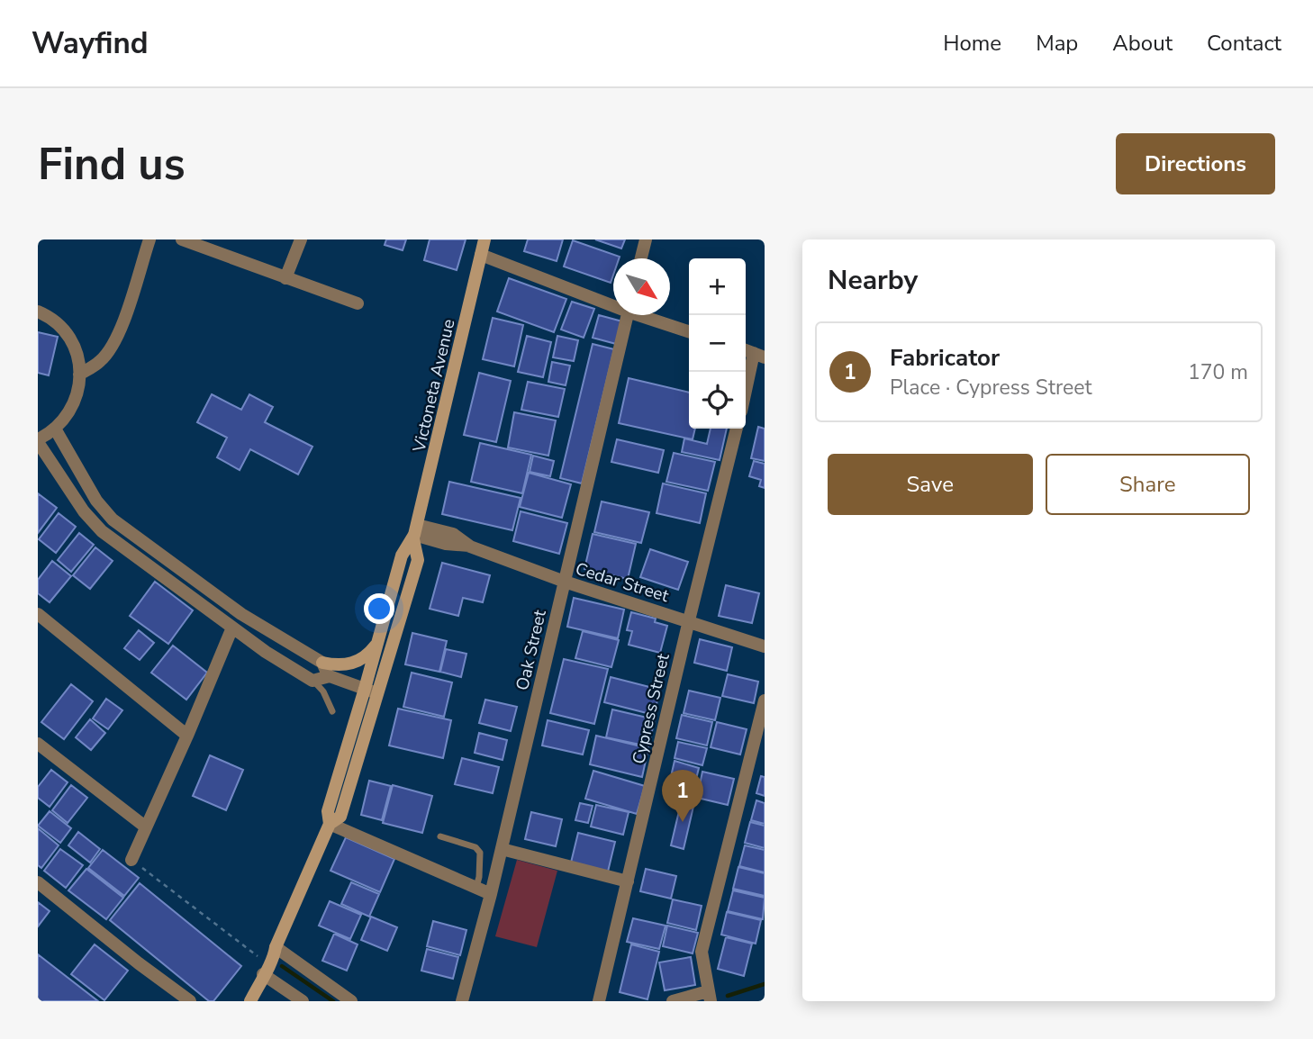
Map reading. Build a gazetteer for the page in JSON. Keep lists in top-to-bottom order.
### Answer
{
  "streets": {
    "main road": ["Victoneta Avenue"],
    "street": ["Cedar Street", "Oak Street", "Cypress Street"]
  },
  "crossings": [
    ["Victoneta Avenue", "Cedar Street"],
    ["Cedar Street", "Oak Street"],
    ["Cedar Street", "Cypress Street"]
  ],
  "north": "bottom right",
  "page": {
    "header": "Wayfind",
    "nav": [
      "Home",
      "Map",
      "About",
      "Contact"
    ],
    "buttons": [
      "Directions",
      ["Save", "Share"]
    ],
    "title": "Find us",
    "heading": "Nearby",
    "map_buttons": ["+", "−"],
    "list": [
      {
        "mark": "1",
        "name": "Fabricator",
        "note": "Place · Cypress Street",
        "value": "170 m"
      }
    ],
    "pins": "1"
  }
}
